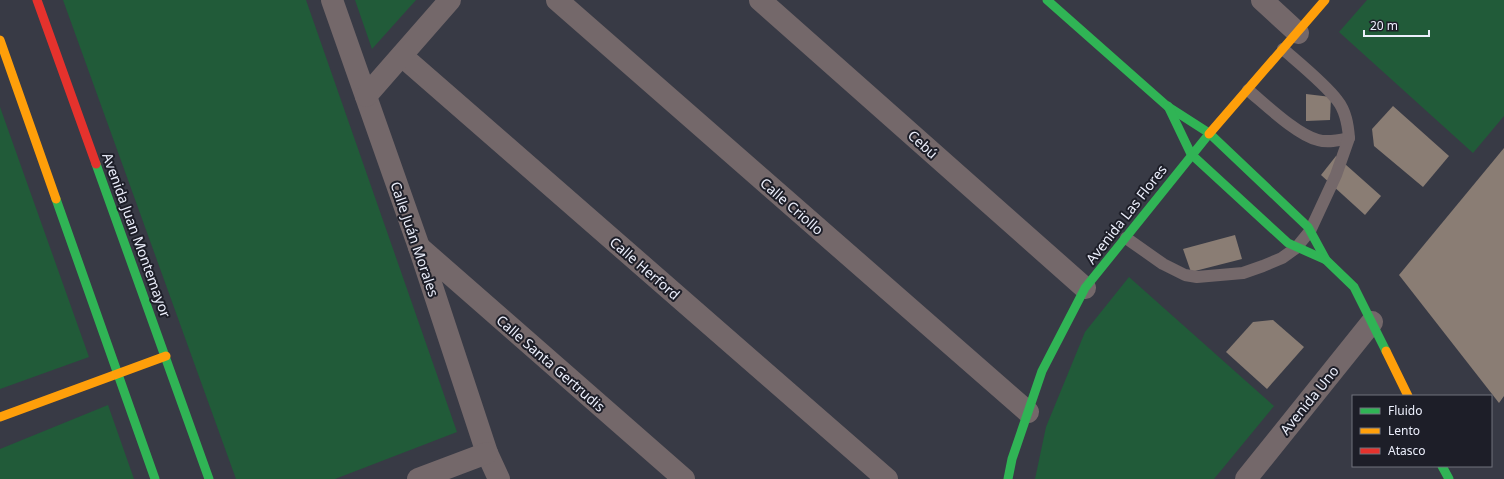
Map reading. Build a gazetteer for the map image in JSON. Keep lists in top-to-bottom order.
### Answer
{
  "streets": {
    "street": [
      "Cebú",
      "Calle Criollo",
      "Avenida Las Flores",
      "Avenida Juan Montemayor",
      "Calle Juán Morales",
      "Calle Herford",
      "Calle Santa Gertrudis",
      "Avenida Uno"
    ]
  },
  "crossings": [
    ["Cebú", "Avenida Las Flores"],
    ["Calle Criollo", "Avenida Las Flores"],
    ["Calle Juán Morales", "Calle Santa Gertrudis"]
  ],
  "legend": ["Fluido", "Lento", "Atasco"],
  "scale_bar": "20 m"
}
